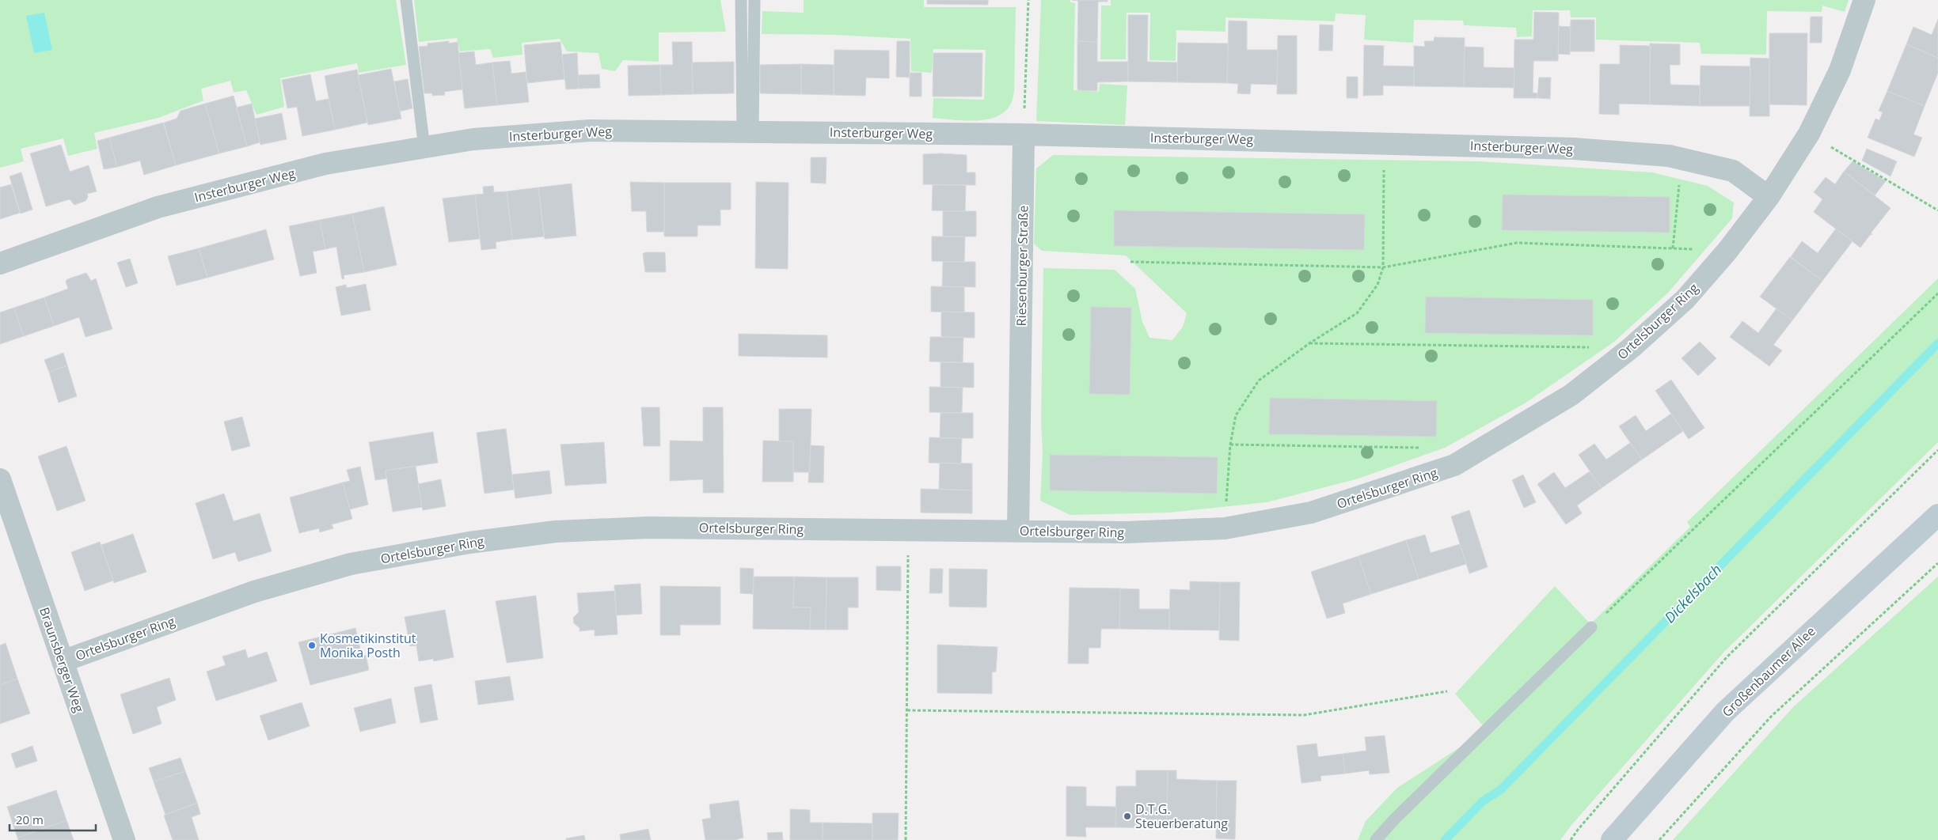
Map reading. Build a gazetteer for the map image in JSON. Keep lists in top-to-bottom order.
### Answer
{
  "streets": {
    "main road": ["Großenbaumer Allee"],
    "street": [
      "Insterburger Weg",
      "Riesenburger Straße",
      "Ortelsburger Ring",
      "Braunsberger Weg"
    ]
  },
  "crossings": [
    ["Insterburger Weg", "Riesenburger Straße"],
    ["Insterburger Weg", "Ortelsburger Ring"],
    ["Riesenburger Straße", "Ortelsburger Ring"],
    ["Ortelsburger Ring", "Braunsberger Weg"]
  ],
  "water": ["Dickelsbach"],
  "places": ["Kosmetikinstitut Monika Posth", "D.T.G. Steuerberatung"],
  "scale_bar": "20 m"
}
